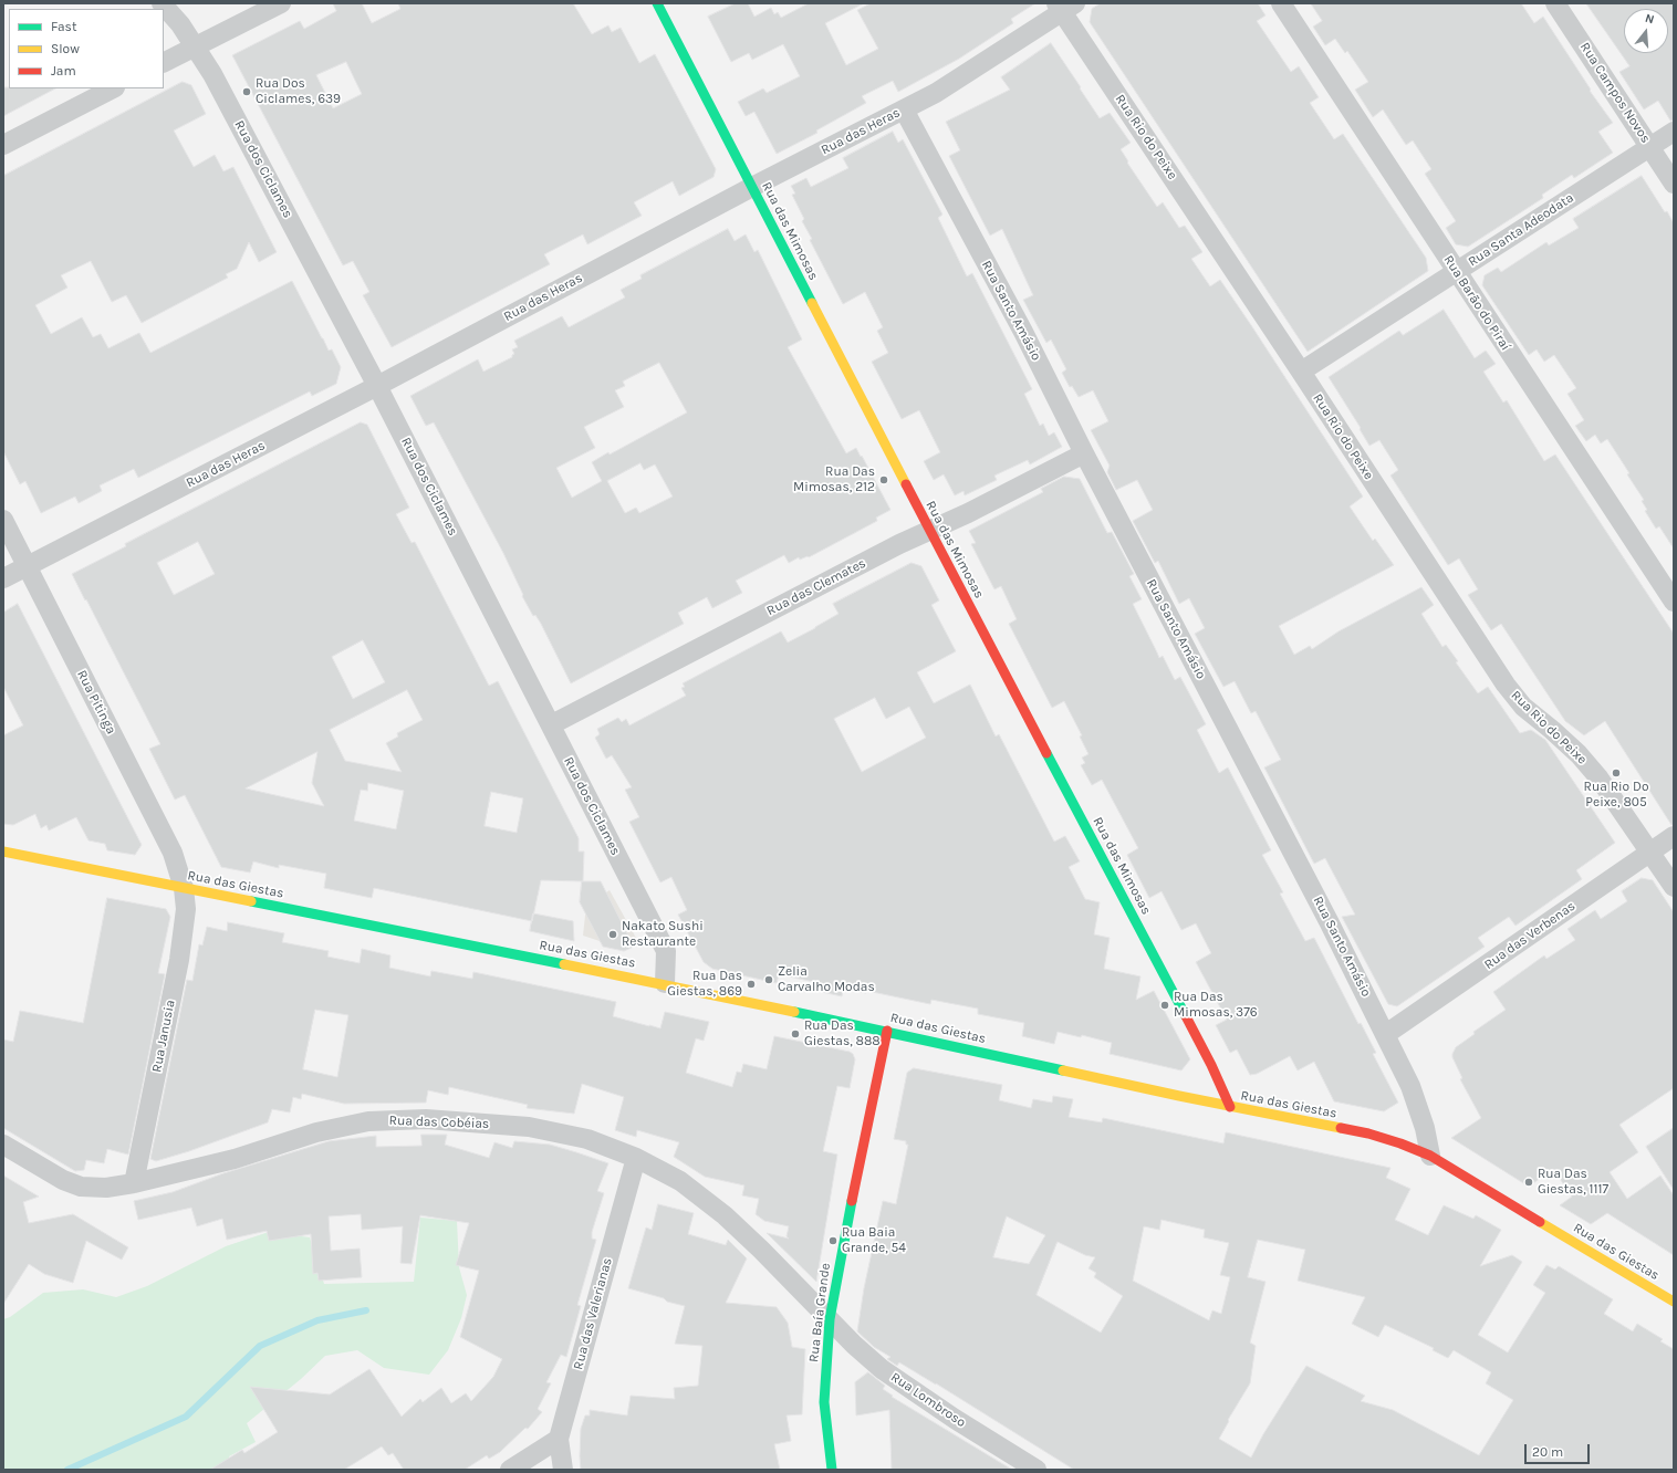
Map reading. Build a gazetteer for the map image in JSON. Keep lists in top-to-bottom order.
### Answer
{
  "streets": {
    "main road": ["Rua das Mimosas", "Rua das Giestas", "Rua Baía Grande"],
    "street": [
      "Rua Campos Novos",
      "Rua das Heras",
      "Rua Rio do Peixe",
      "Rua dos Ciclames",
      "Rua Santa Adeodata",
      "Rua Barão do Piraí",
      "Rua Santo Amásio",
      "Rua das Clemates",
      "Rua Pitinga",
      "Rua das Verbenas",
      "Rua Janusia",
      "Rua das Cobéias",
      "Rua das Valerianas",
      "Rua Lombroso"
    ]
  },
  "crossings": [
    ["Rua Campos Novos", "Rua Santa Adeodata"],
    ["Rua das Heras", "Rua Rio do Peixe"],
    ["Rua das Heras", "Rua dos Ciclames"],
    ["Rua das Heras", "Rua das Mimosas"],
    ["Rua das Heras", "Rua Santo Amásio"],
    ["Rua das Heras", "Rua Pitinga"],
    ["Rua Rio do Peixe", "Rua Santa Adeodata"],
    ["Rua Rio do Peixe", "Rua das Verbenas"],
    ["Rua dos Ciclames", "Rua das Clemates"],
    ["Rua dos Ciclames", "Rua das Giestas"],
    ["Rua Santa Adeodata", "Rua Barão do Piraí"],
    ["Rua das Mimosas", "Rua das Clemates"],
    ["Rua das Mimosas", "Rua das Giestas"],
    ["Rua Santo Amásio", "Rua das Clemates"],
    ["Rua Santo Amásio", "Rua das Giestas"],
    ["Rua Santo Amásio", "Rua das Verbenas"],
    ["Rua Pitinga", "Rua das Giestas"],
    ["Rua Pitinga", "Rua Janusia"],
    ["Rua das Giestas", "Rua Janusia"],
    ["Rua das Giestas", "Rua Baía Grande"],
    ["Rua Janusia", "Rua das Cobéias"],
    ["Rua das Cobéias", "Rua Baía Grande"],
    ["Rua das Cobéias", "Rua das Valerianas"],
    ["Rua das Cobéias", "Rua Lombroso"],
    ["Rua Baía Grande", "Rua Lombroso"]
  ],
  "places": [
    "Rua Dos Ciclames, 639",
    "Rua Das Mimosas, 212",
    "Rua Rio Do Peixe, 805",
    "Nakato Sushi Restaurante",
    "Zelia Carvalho Modas",
    "Rua Das Giestas, 869",
    "Rua Das Mimosas, 376",
    "Rua Das Giestas, 888",
    "Rua Das Giestas, 1117",
    "Rua Baia Grande, 54"
  ],
  "legend": ["Fast", "Slow", "Jam"],
  "scale_bar": "20 m",
  "north": "top"
}
